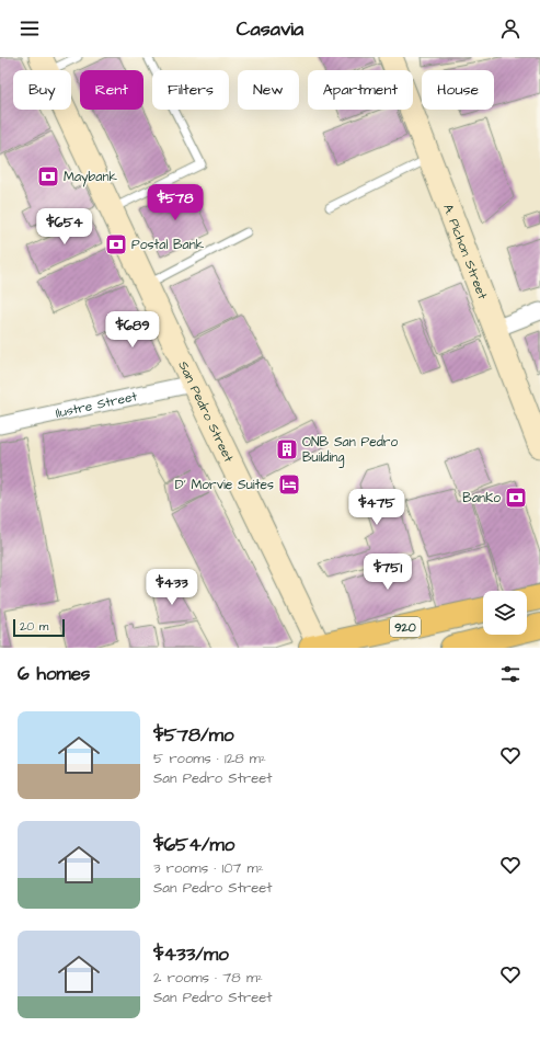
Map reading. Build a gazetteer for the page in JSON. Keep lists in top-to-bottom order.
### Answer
{
  "streets": {
    "main road": ["A. Pichon Street", "San Pedro Street", "920"],
    "street": ["Ilustre Street"]
  },
  "crossings": [
    ["Ilustre Street", "San Pedro Street"],
    ["San Pedro Street", "920"]
  ],
  "places": {
    "bank": ["Maybank", "Postal Bank", "BanKo"],
    "building": ["ONB San Pedro Building"],
    "hotel": ["D' Morvie Suites"]
  },
  "scale_bar": "20 m",
  "page": {
    "header": "Casavia",
    "chip": [
      "Buy",
      "Rent",
      "Filters",
      "New",
      "Apartment",
      "House"
    ],
    "price": [
      "$578",
      "$654",
      "$689",
      "$475",
      "$751",
      "$433"
    ],
    "scale": "20 m",
    "heading": "6 homes",
    "list": [
      {
        "name": "$578/mo",
        "note": "5 rooms · 128 m² · San Pedro Street"
      },
      {
        "name": "$654/mo",
        "note": "3 rooms · 107 m² · San Pedro Street"
      },
      {
        "name": "$433/mo",
        "note": "2 rooms · 78 m² · San Pedro Street"
      }
    ]
  }
}
